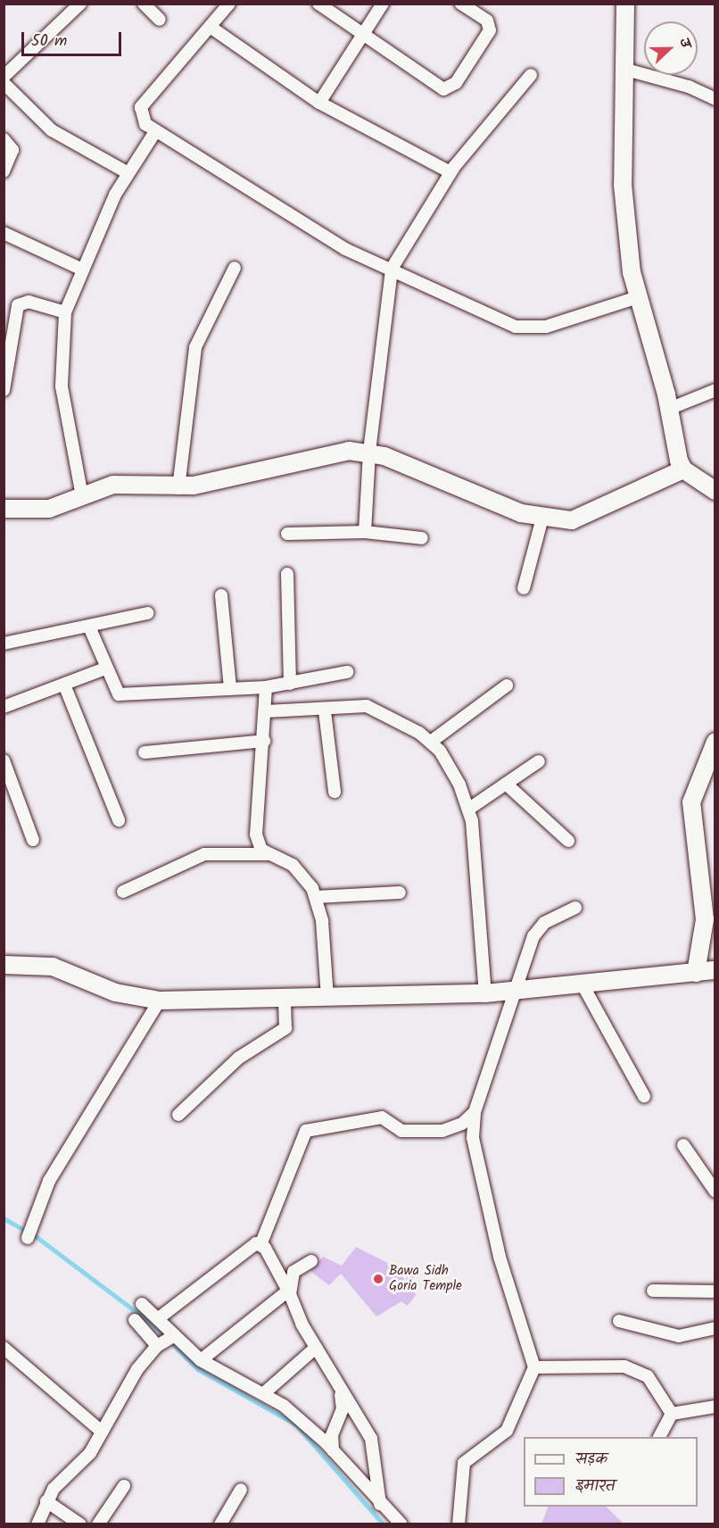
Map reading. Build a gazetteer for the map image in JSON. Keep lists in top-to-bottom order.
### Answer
{
  "places": ["Bawa Sidh Goria Temple"],
  "legend": ["सड़क", "इमारत"],
  "scale_bar": "50 m",
  "north": "right"
}
